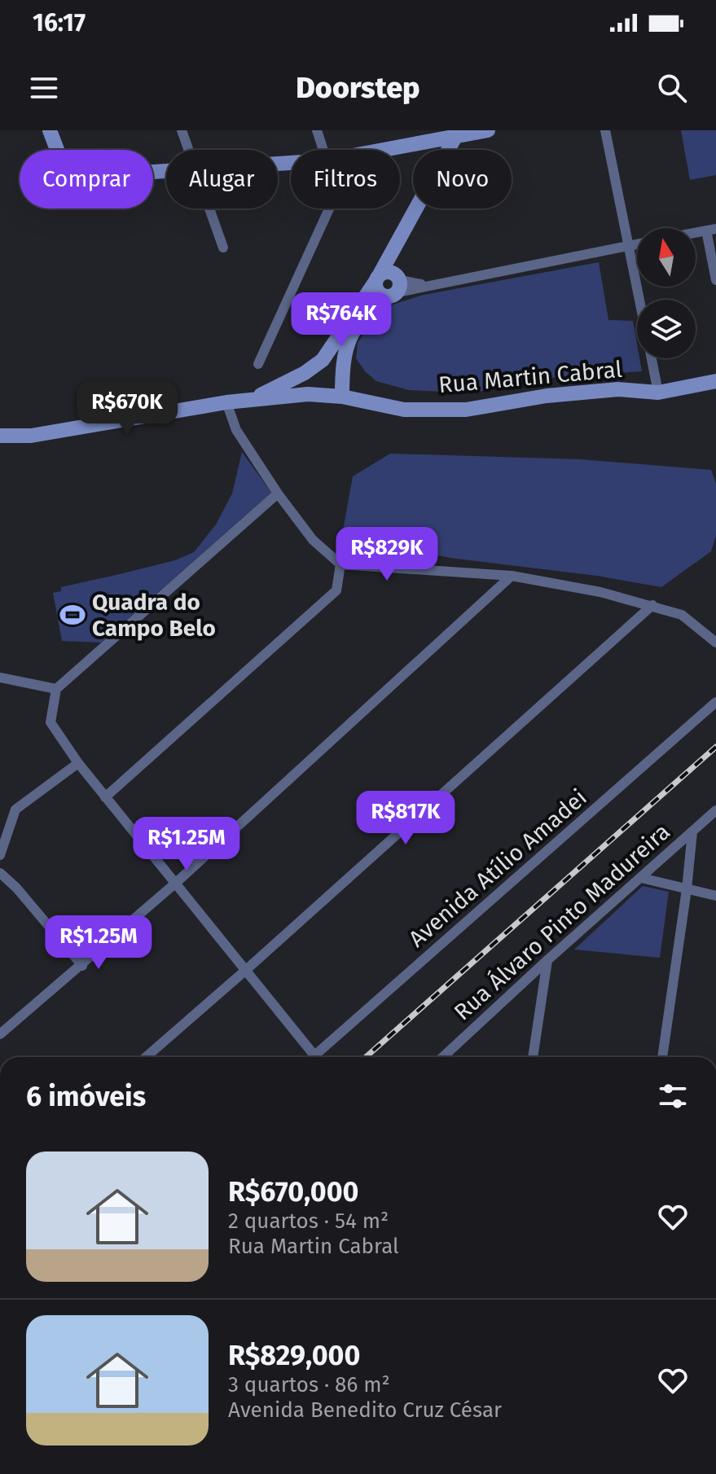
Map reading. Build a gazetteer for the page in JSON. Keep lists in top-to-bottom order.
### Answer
{
  "streets": {
    "main road": ["Rua Martin Cabral"],
    "street": ["Avenida Atílio Amadei", "Rua Álvaro Pinto Madureira"]
  },
  "places": {
    "sports": ["Quadra do Campo Belo"]
  },
  "north": "top",
  "page": {
    "status": "16:17",
    "header": "Doorstep",
    "chip": [
      "Comprar",
      "Alugar",
      "Filtros",
      "Novo"
    ],
    "price": [
      "R$764K",
      "R$670K",
      "R$829K",
      "R$817K",
      "R$1.25M",
      "R$1.25M"
    ],
    "heading": "6 imóveis",
    "list": [
      {
        "name": "R$670,000",
        "note": "2 quartos · 54 m² · Rua Martin Cabral"
      },
      {
        "name": "R$829,000",
        "note": "3 quartos · 86 m² · Avenida Benedito Cruz César"
      }
    ]
  }
}
